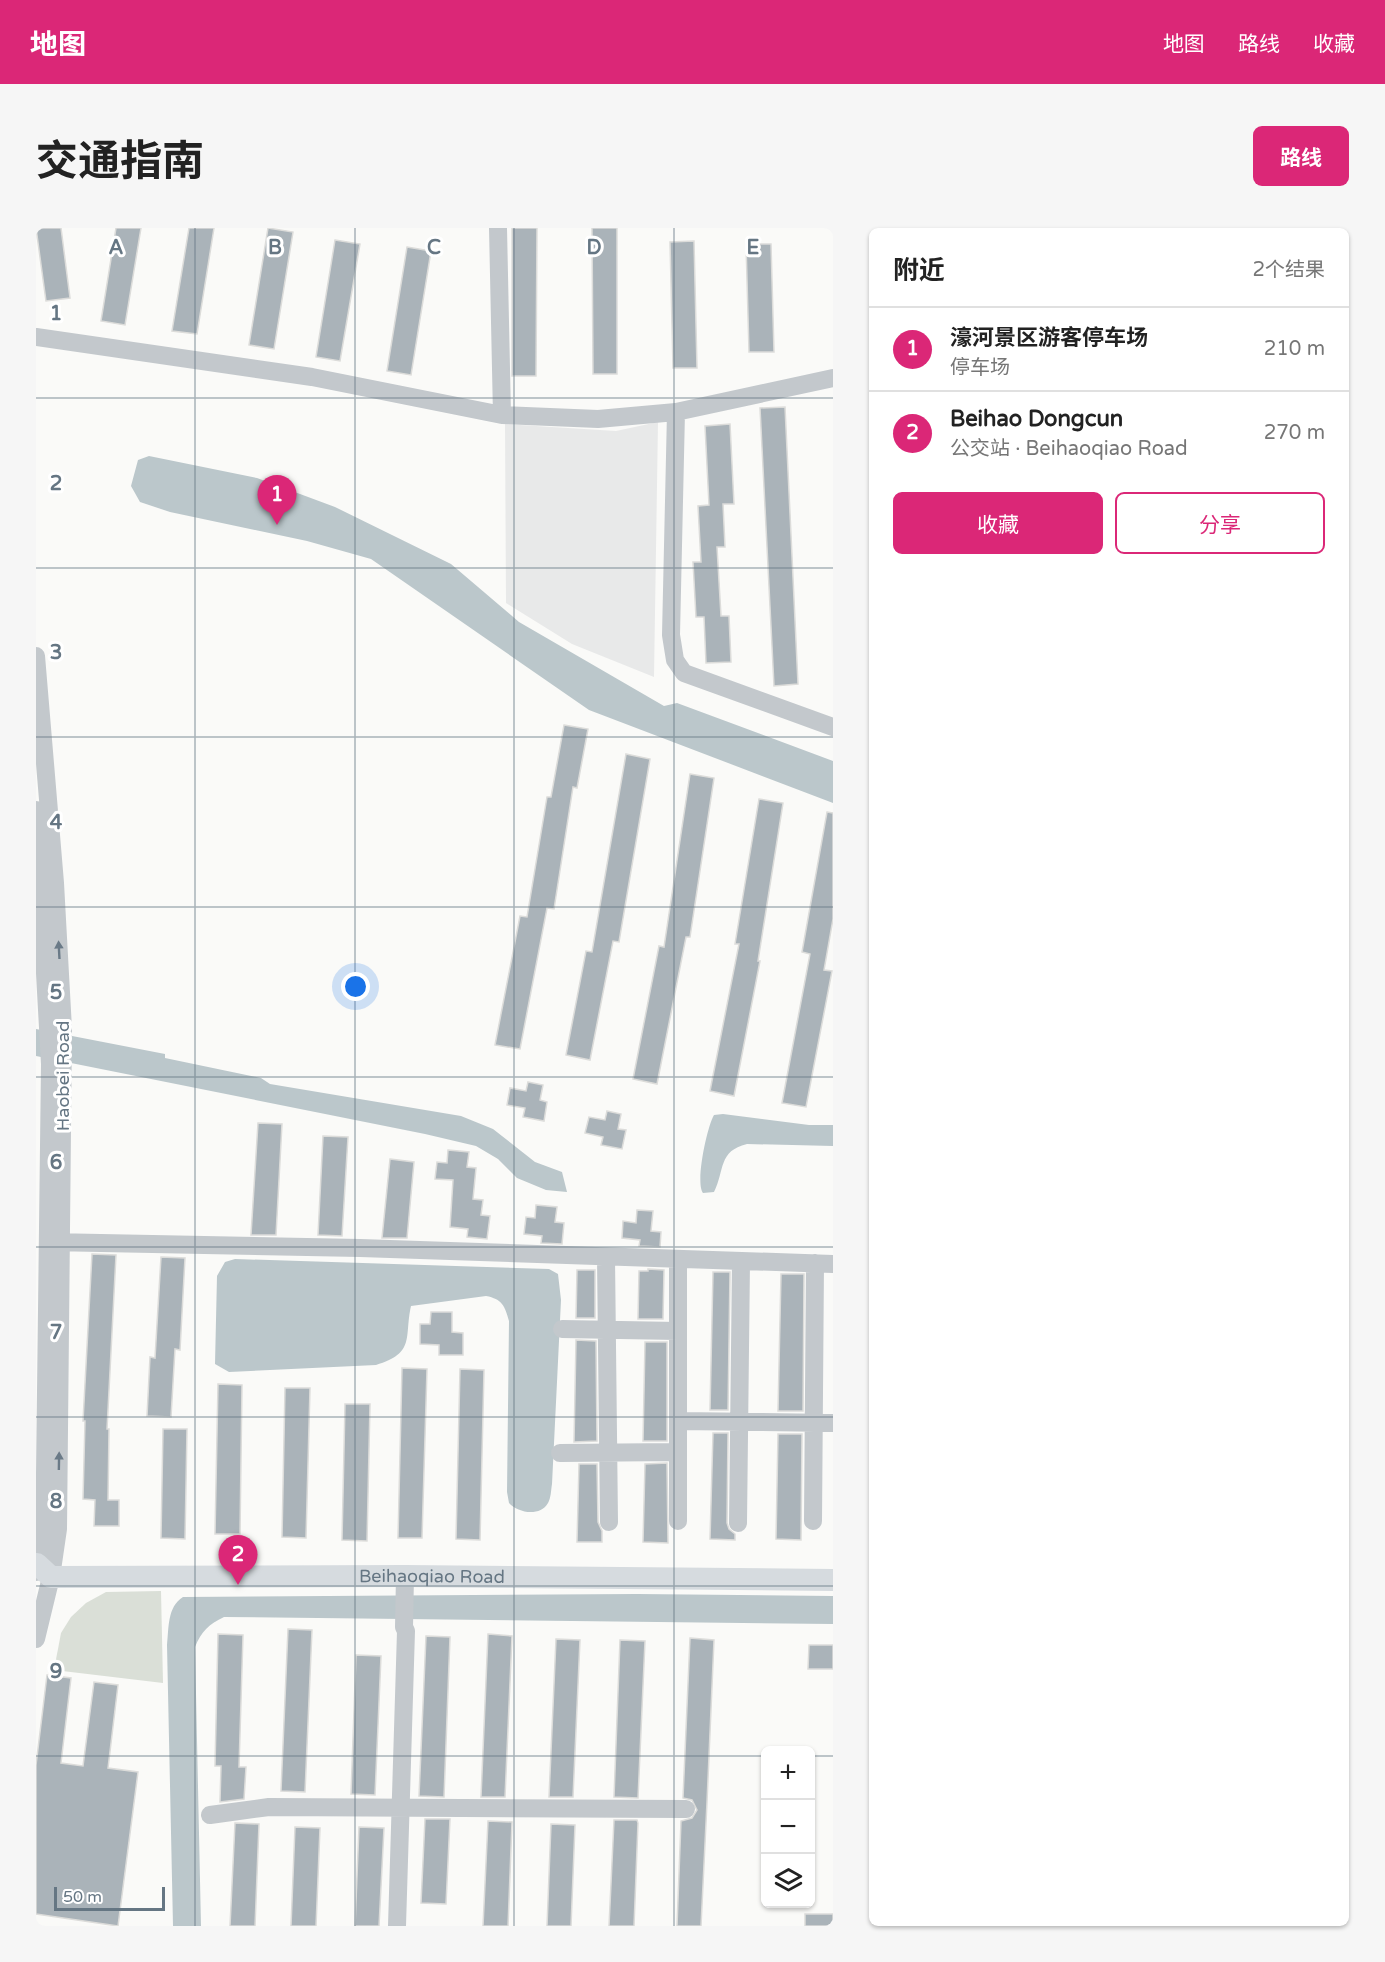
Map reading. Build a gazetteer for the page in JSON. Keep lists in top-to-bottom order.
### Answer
{
  "streets": {
    "main road": ["Beihaoqiao Road"],
    "street": ["Haobei Road"]
  },
  "crossings": [
    ["Haobei Road", "Beihaoqiao Road"]
  ],
  "scale_bar": "50 m",
  "page": {
    "header": "地图",
    "nav": ["地图", "路线", "收藏"],
    "title": "交通指南",
    "buttons": [
      "路线",
      ["收藏", "分享"]
    ],
    "heading": ["附近", "2个结果"],
    "list": [
      {
        "mark": "1",
        "name": "濠河景区游客停车场",
        "note": "停车场",
        "value": "210 m"
      },
      {
        "mark": "2",
        "name": "Beihao Dongcun",
        "note": "公交站 · Beihaoqiao Road",
        "value": "270 m"
      }
    ],
    "pins": ["1", "2"],
    "map_buttons": ["+", "−"],
    "scale": "50 m"
  },
  "grid": {
    "columns": [
      "A",
      "B",
      "C",
      "D",
      "E"
    ],
    "rows": [
      "1",
      "2",
      "3",
      "4",
      "5",
      "6",
      "7",
      "8",
      "9"
    ]
  }
}
